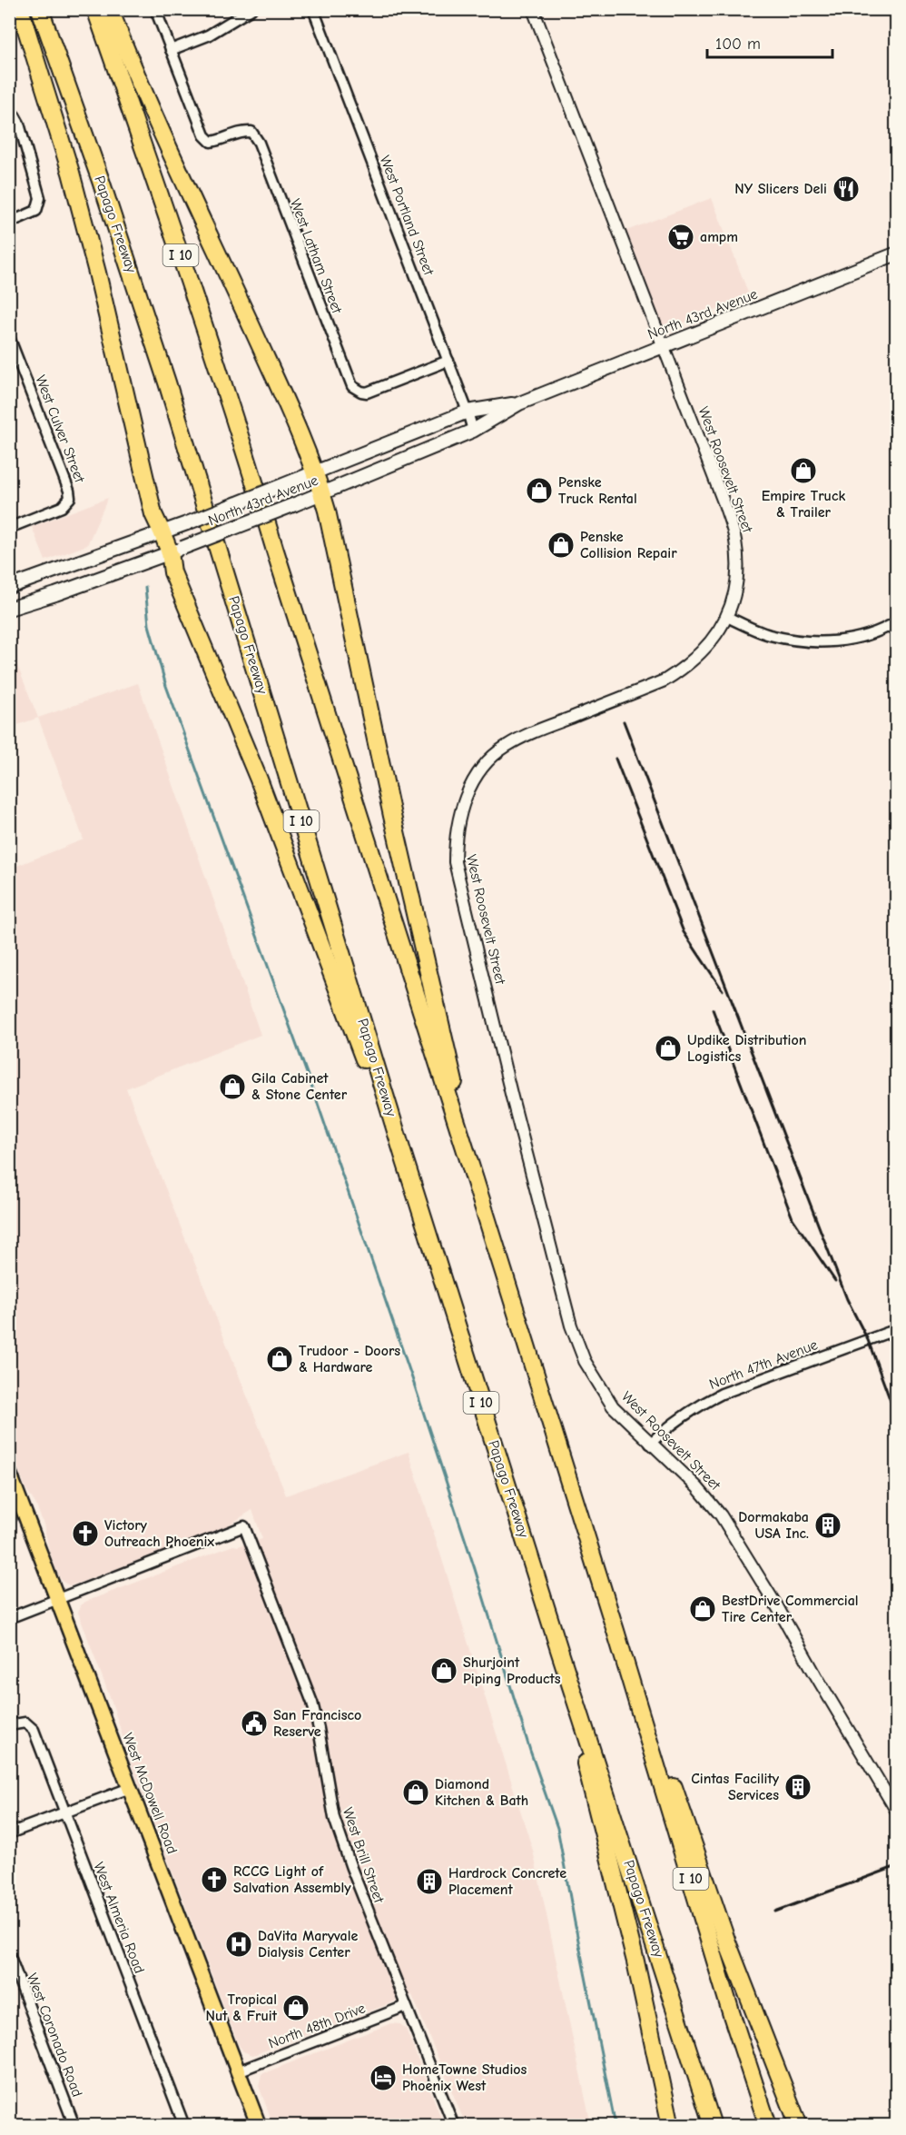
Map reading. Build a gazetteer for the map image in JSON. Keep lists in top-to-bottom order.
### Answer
{
  "streets": {
    "highway": ["Papago Freeway", "I 10"],
    "main road": ["North 43rd Avenue", "West McDowell Road"],
    "street": [
      "West Portland Street",
      "West Latham Street",
      "West Culver Street",
      "West Roosevelt Street",
      "North 47th Avenue",
      "West Brill Street",
      "West Almeria Road",
      "North 48th Drive",
      "West Coronado Road"
    ]
  },
  "crossings": [
    ["West Portland Street", "West Latham Street"],
    ["West Portland Street", "North 43rd Avenue"],
    ["North 43rd Avenue", "West Roosevelt Street"],
    ["West Roosevelt Street", "North 47th Avenue"],
    ["West McDowell Road", "West Brill Street"],
    ["West McDowell Road", "North 48th Drive"],
    ["West Brill Street", "North 48th Drive"]
  ],
  "places": {
    "restaurant": ["NY Slicers Deli"],
    "supermarket": ["ampm"],
    "shop": [
      "Empire Truck & Trailer",
      "Penske Truck Rental",
      "Penske Collision Repair",
      "Updike Distribution Logistics",
      "Gila Cabinet & Stone Center",
      "Trudoor - Doors & Hardware",
      "BestDrive Commercial Tire Center",
      "Shurjoint Piping Products",
      "Diamond Kitchen & Bath",
      "Tropical Nut & Fruit"
    ],
    "building": ["Dormakaba USA Inc.", "Cintas Facility Services", "Hardrock Concrete Placement"],
    "church": ["Victory Outreach Phoenix", "RCCG Light of Salvation Assembly"],
    "public building": ["San Francisco Reserve"],
    "hospital": ["DaVita Maryvale Dialysis Center"],
    "hotel": ["HomeTowne Studios Phoenix West"]
  },
  "scale_bar": "100 m"
}
